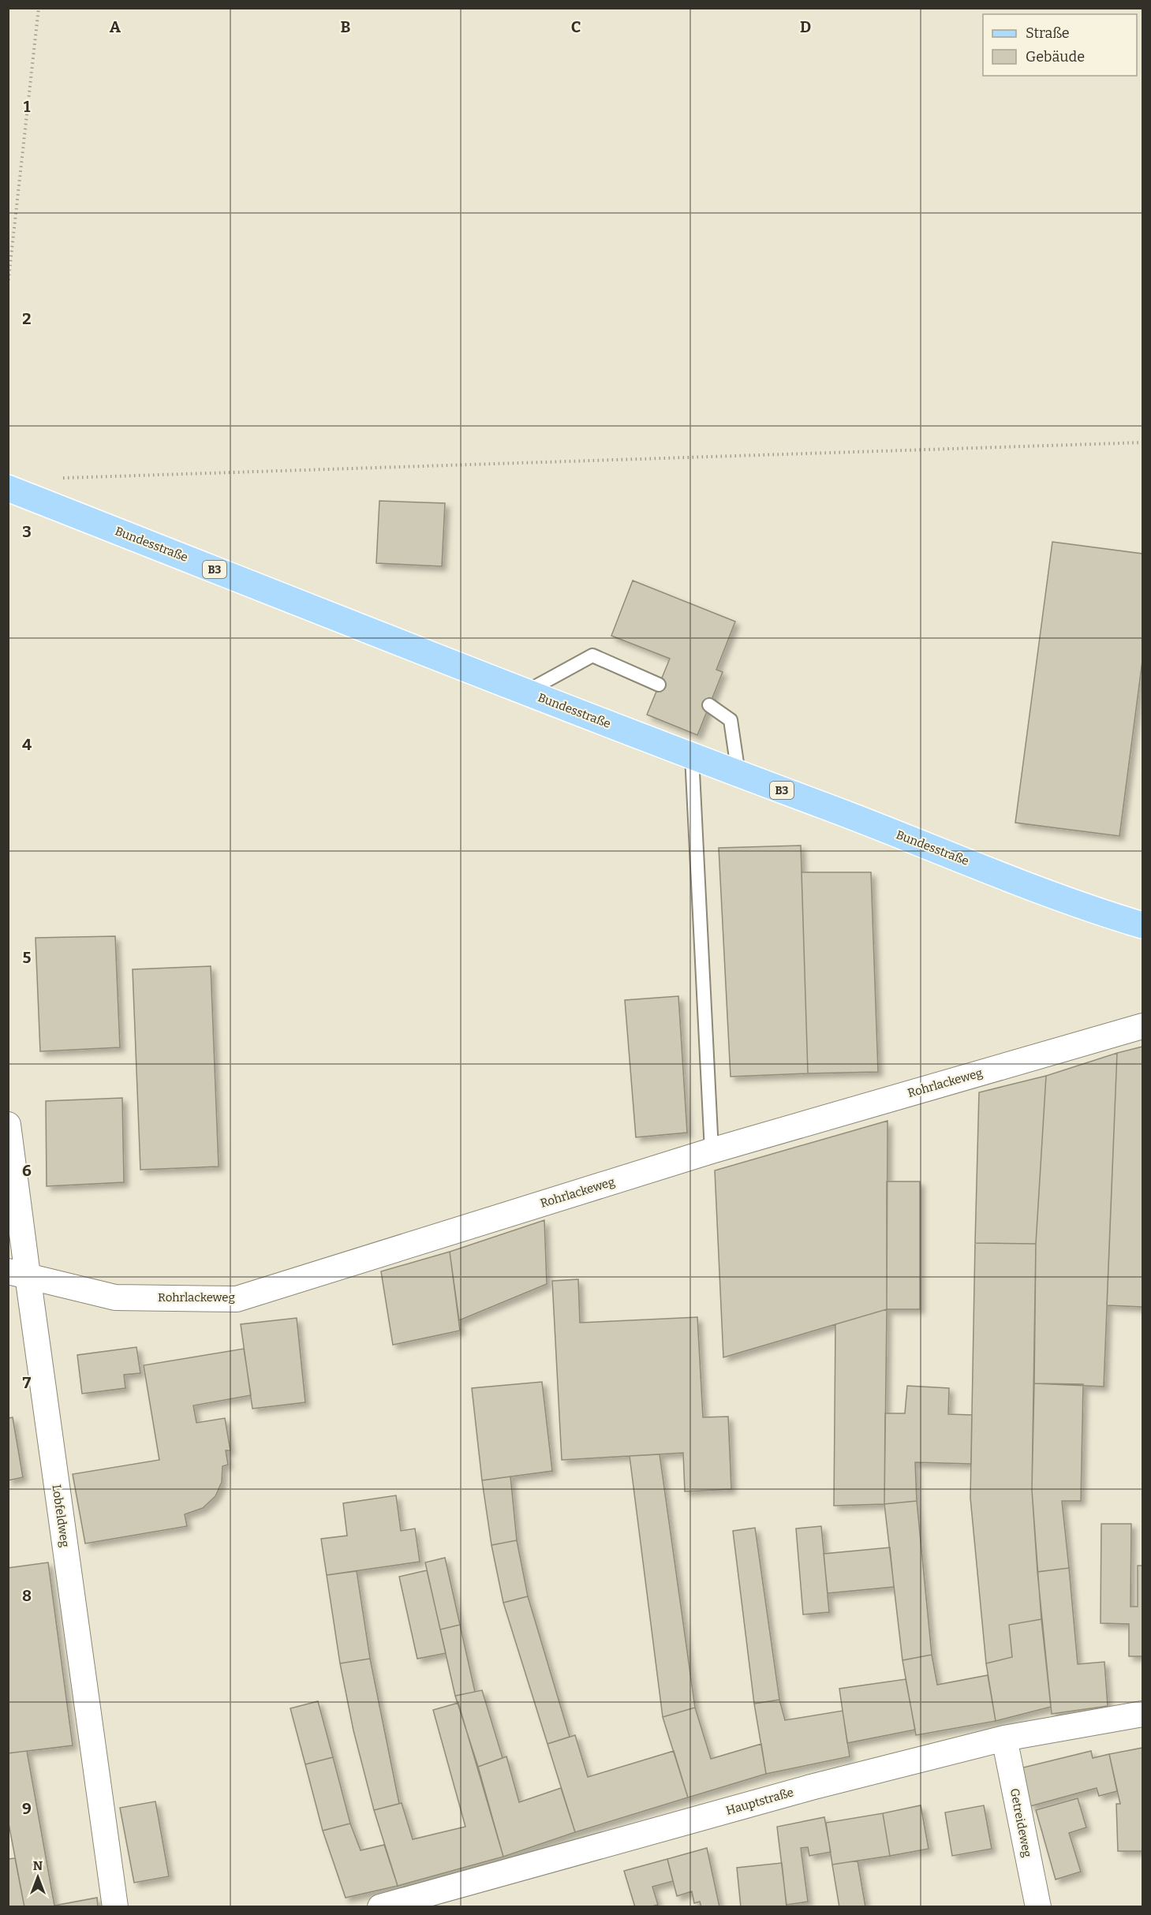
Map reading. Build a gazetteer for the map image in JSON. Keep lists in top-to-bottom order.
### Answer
{
  "streets": {
    "main road": ["Bundesstraße", "B3"],
    "street": [
      "Rohrlackeweg",
      "Lobfeldweg",
      "Hauptstraße",
      "Getreideweg"
    ]
  },
  "crossings": [
    ["Rohrlackeweg", "Lobfeldweg"],
    ["Hauptstraße", "Getreideweg"]
  ],
  "legend": ["Straße", "Gebäude"],
  "north": "top",
  "grid": {
    "columns": [
      "A",
      "B",
      "C",
      "D"
    ],
    "rows": [
      "1",
      "2",
      "3",
      "4",
      "5",
      "6",
      "7",
      "8",
      "9"
    ]
  }
}
